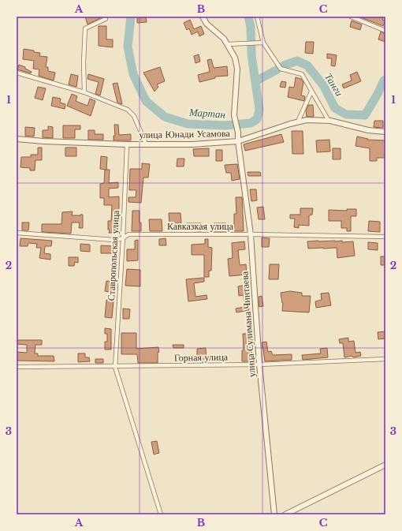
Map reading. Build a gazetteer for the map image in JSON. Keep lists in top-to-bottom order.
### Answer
{
  "streets": {
    "street": [
      "улица Юнади Усамова",
      "Кавказкая улица",
      "Ставропольская улица",
      "улица Сулимана Чинтаева",
      "Горная улица"
    ]
  },
  "crossings": [
    ["улица Юнади Усамова", "Ставропольская улица"],
    ["улица Юнади Усамова", "улица Сулимана Чинтаева"],
    ["Кавказкая улица", "Ставропольская улица"],
    ["Кавказкая улица", "улица Сулимана Чинтаева"],
    ["Ставропольская улица", "Горная улица"],
    ["улица Сулимана Чинтаева", "Горная улица"]
  ],
  "water": ["Танги", "Мартан"],
  "grid": {
    "columns": ["A", "B", "C"],
    "rows": ["1", "2", "3"]
  }
}
